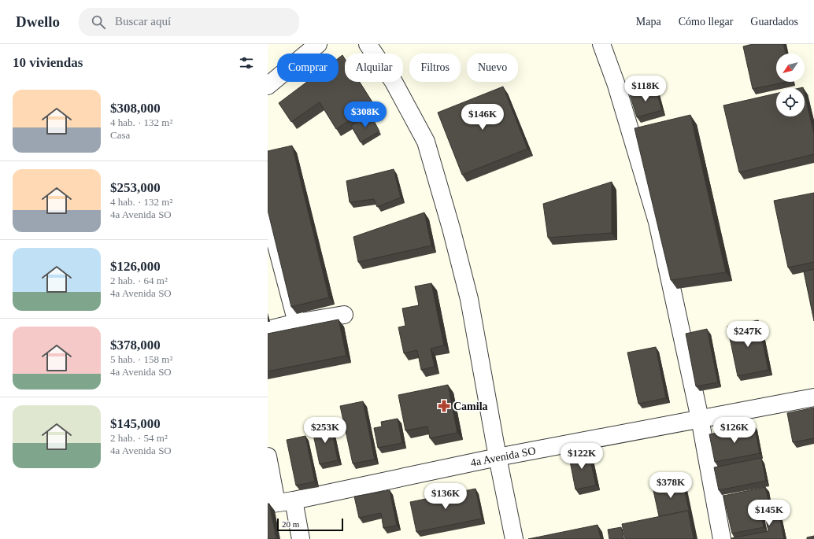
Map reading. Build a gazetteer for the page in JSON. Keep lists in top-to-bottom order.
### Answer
{
  "streets": {
    "street": ["4a Avenida SO"]
  },
  "places": {
    "pharmacy": ["Camila"]
  },
  "scale_bar": "20 m",
  "north": "bottom left",
  "page": {
    "header": "Dwello",
    "search": "Buscar aquí",
    "nav": ["Mapa", "Cómo llegar", "Guardados"],
    "heading": "10 viviendas",
    "chip": [
      "Comprar",
      "Alquilar",
      "Filtros",
      "Nuevo"
    ],
    "price": [
      "$118K",
      "$308K",
      "$146K",
      "$247K",
      "$253K",
      "$126K",
      "$122K",
      "$378K",
      "$136K",
      "$145K"
    ],
    "list": [
      {
        "name": "$308,000",
        "note": "4 hab. · 132 m² · Casa"
      },
      {
        "name": "$253,000",
        "note": "4 hab. · 132 m² · 4a Avenida SO"
      },
      {
        "name": "$126,000",
        "note": "2 hab. · 64 m² · 4a Avenida SO"
      },
      {
        "name": "$378,000",
        "note": "5 hab. · 158 m² · 4a Avenida SO"
      },
      {
        "name": "$145,000",
        "note": "2 hab. · 54 m² · 4a Avenida SO"
      }
    ],
    "scale": "20 m"
  }
}
